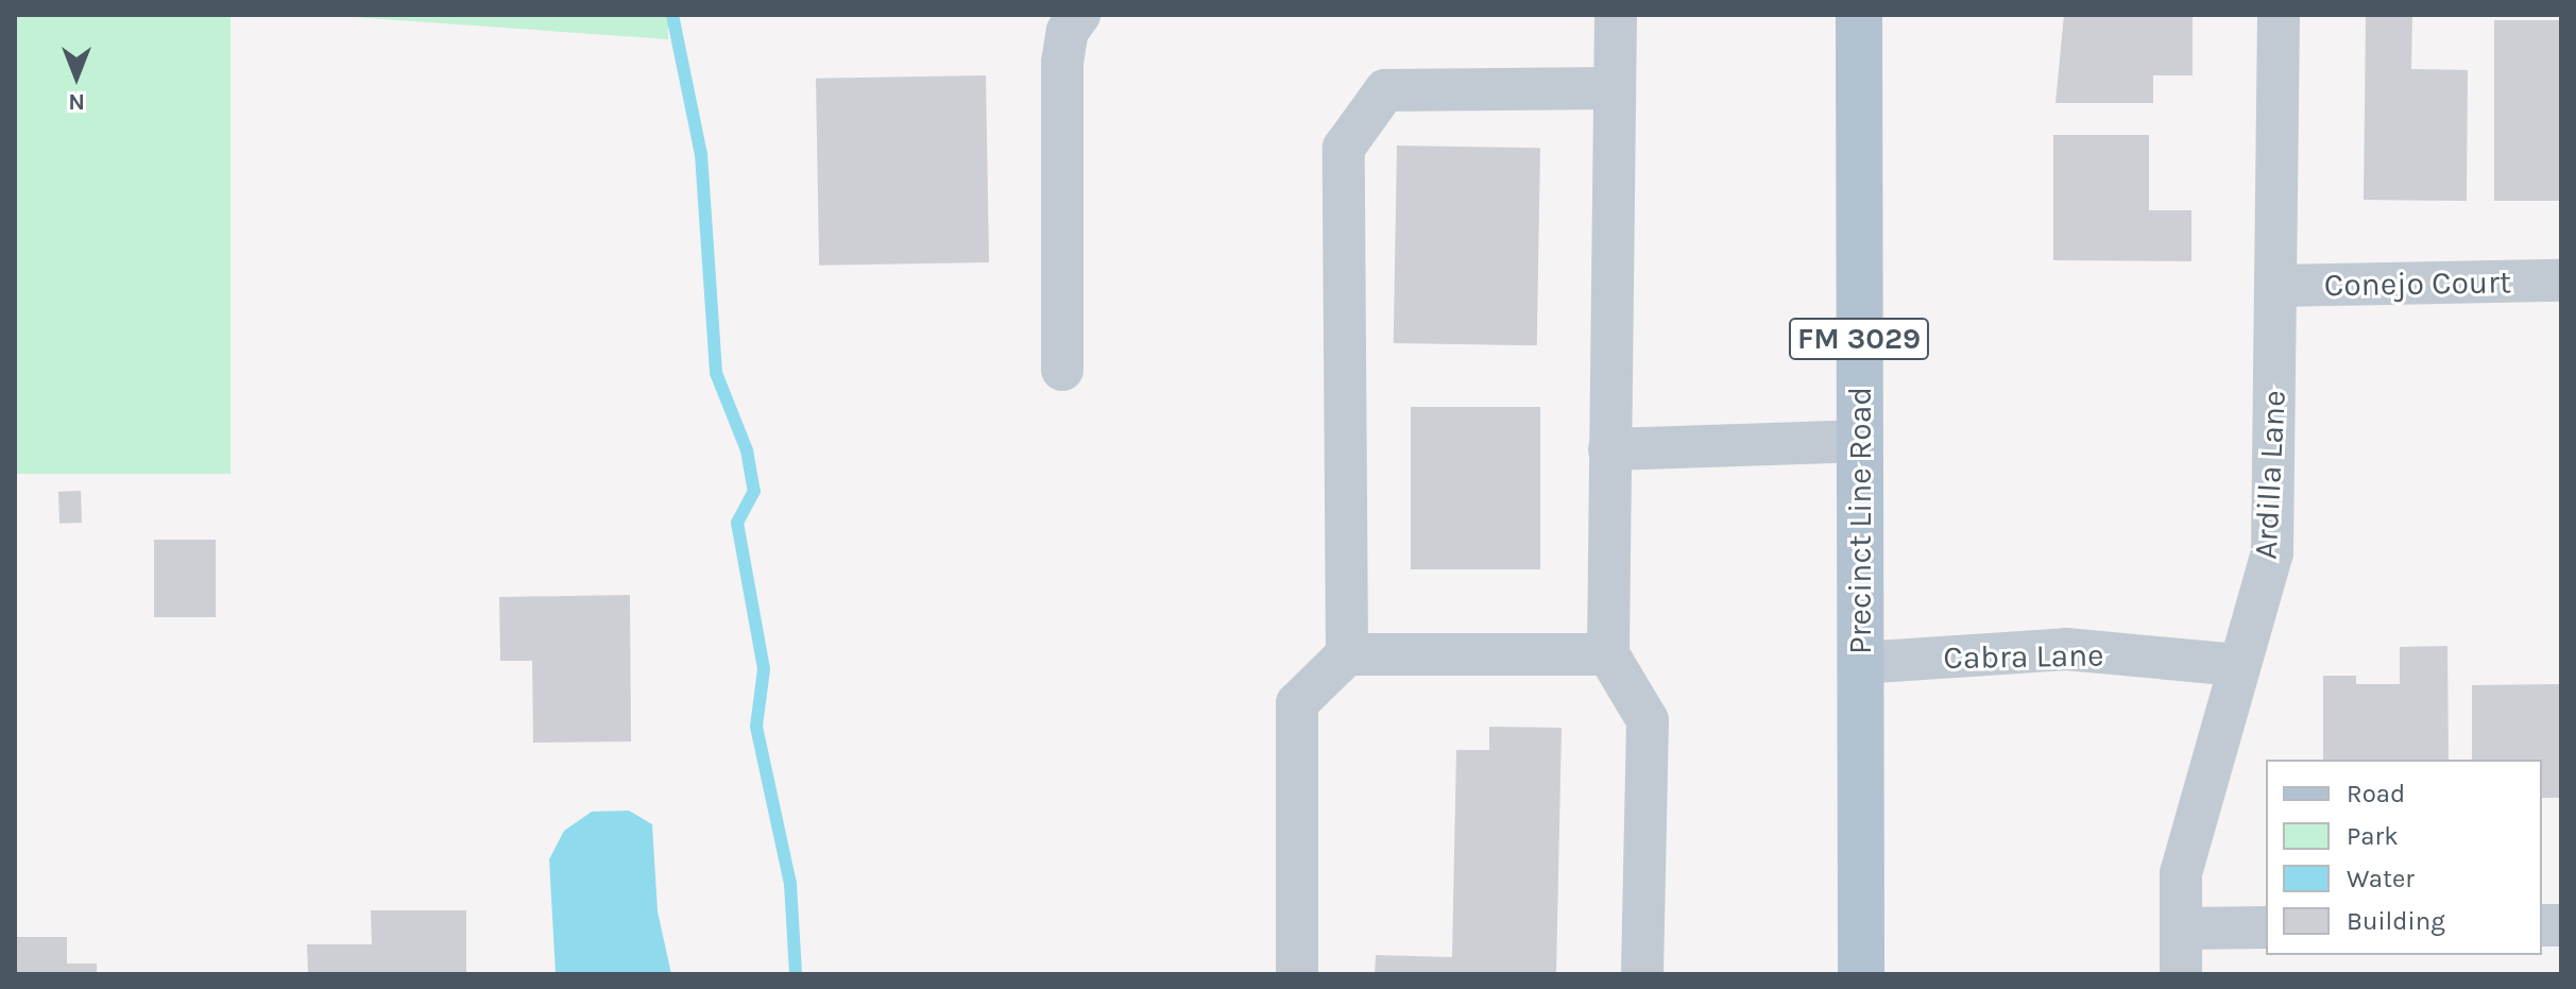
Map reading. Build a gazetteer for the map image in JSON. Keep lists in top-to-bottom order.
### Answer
{
  "streets": {
    "main road": ["FM 3029", "Precinct Line Road"],
    "street": ["Conejo Court", "Ardilla Lane", "Cabra Lane"]
  },
  "crossings": [
    ["Conejo Court", "Ardilla Lane"],
    ["Ardilla Lane", "Cabra Lane"],
    ["Precinct Line Road", "Cabra Lane"]
  ],
  "legend": [
    "Road",
    "Park",
    "Water",
    "Building"
  ],
  "north": "bottom"
}
